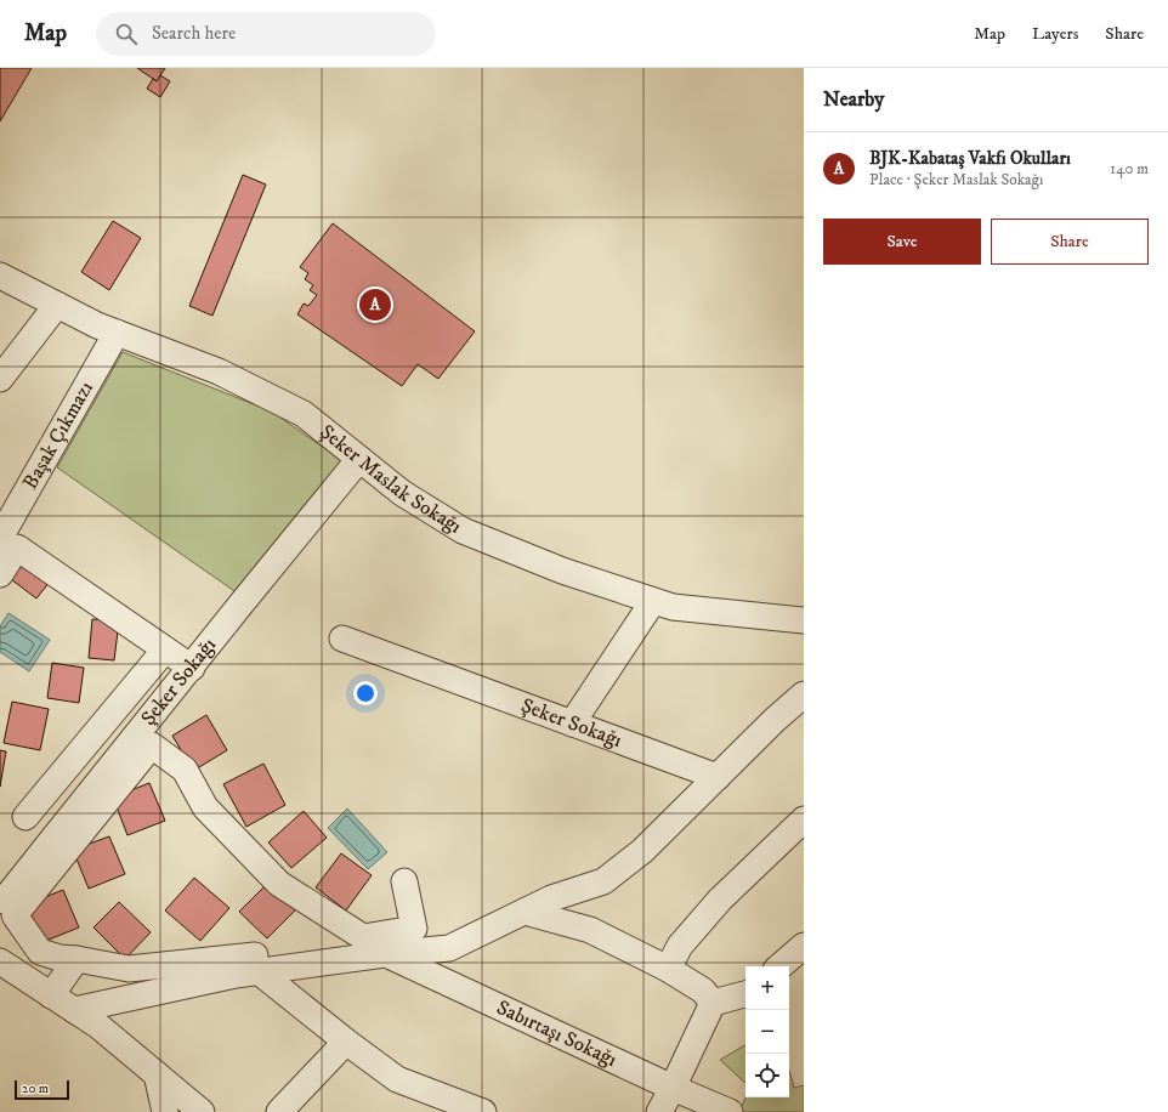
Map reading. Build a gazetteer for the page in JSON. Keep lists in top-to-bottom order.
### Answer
{
  "streets": {
    "street": [
      "Başak Çıkmazı",
      "Şeker Maslak Sokağı",
      "Şeker Sokağı",
      "Sabırtaşı Sokağı"
    ]
  },
  "crossings": [
    ["Başak Çıkmazı", "Şeker Maslak Sokağı"],
    ["Şeker Maslak Sokağı", "Şeker Sokağı"]
  ],
  "scale_bar": "20 m",
  "page": {
    "header": "Map",
    "search": "Search here",
    "nav": ["Map", "Layers", "Share"],
    "heading": "Nearby",
    "list": [
      {
        "mark": "A",
        "name": "BJK-Kabataş Vakfı Okulları",
        "note": "Place · Şeker Maslak Sokağı",
        "value": "140 m"
      }
    ],
    "buttons": ["Save", "Share"],
    "pins": "A",
    "map_buttons": ["+", "−"],
    "scale": "20 m"
  }
}
